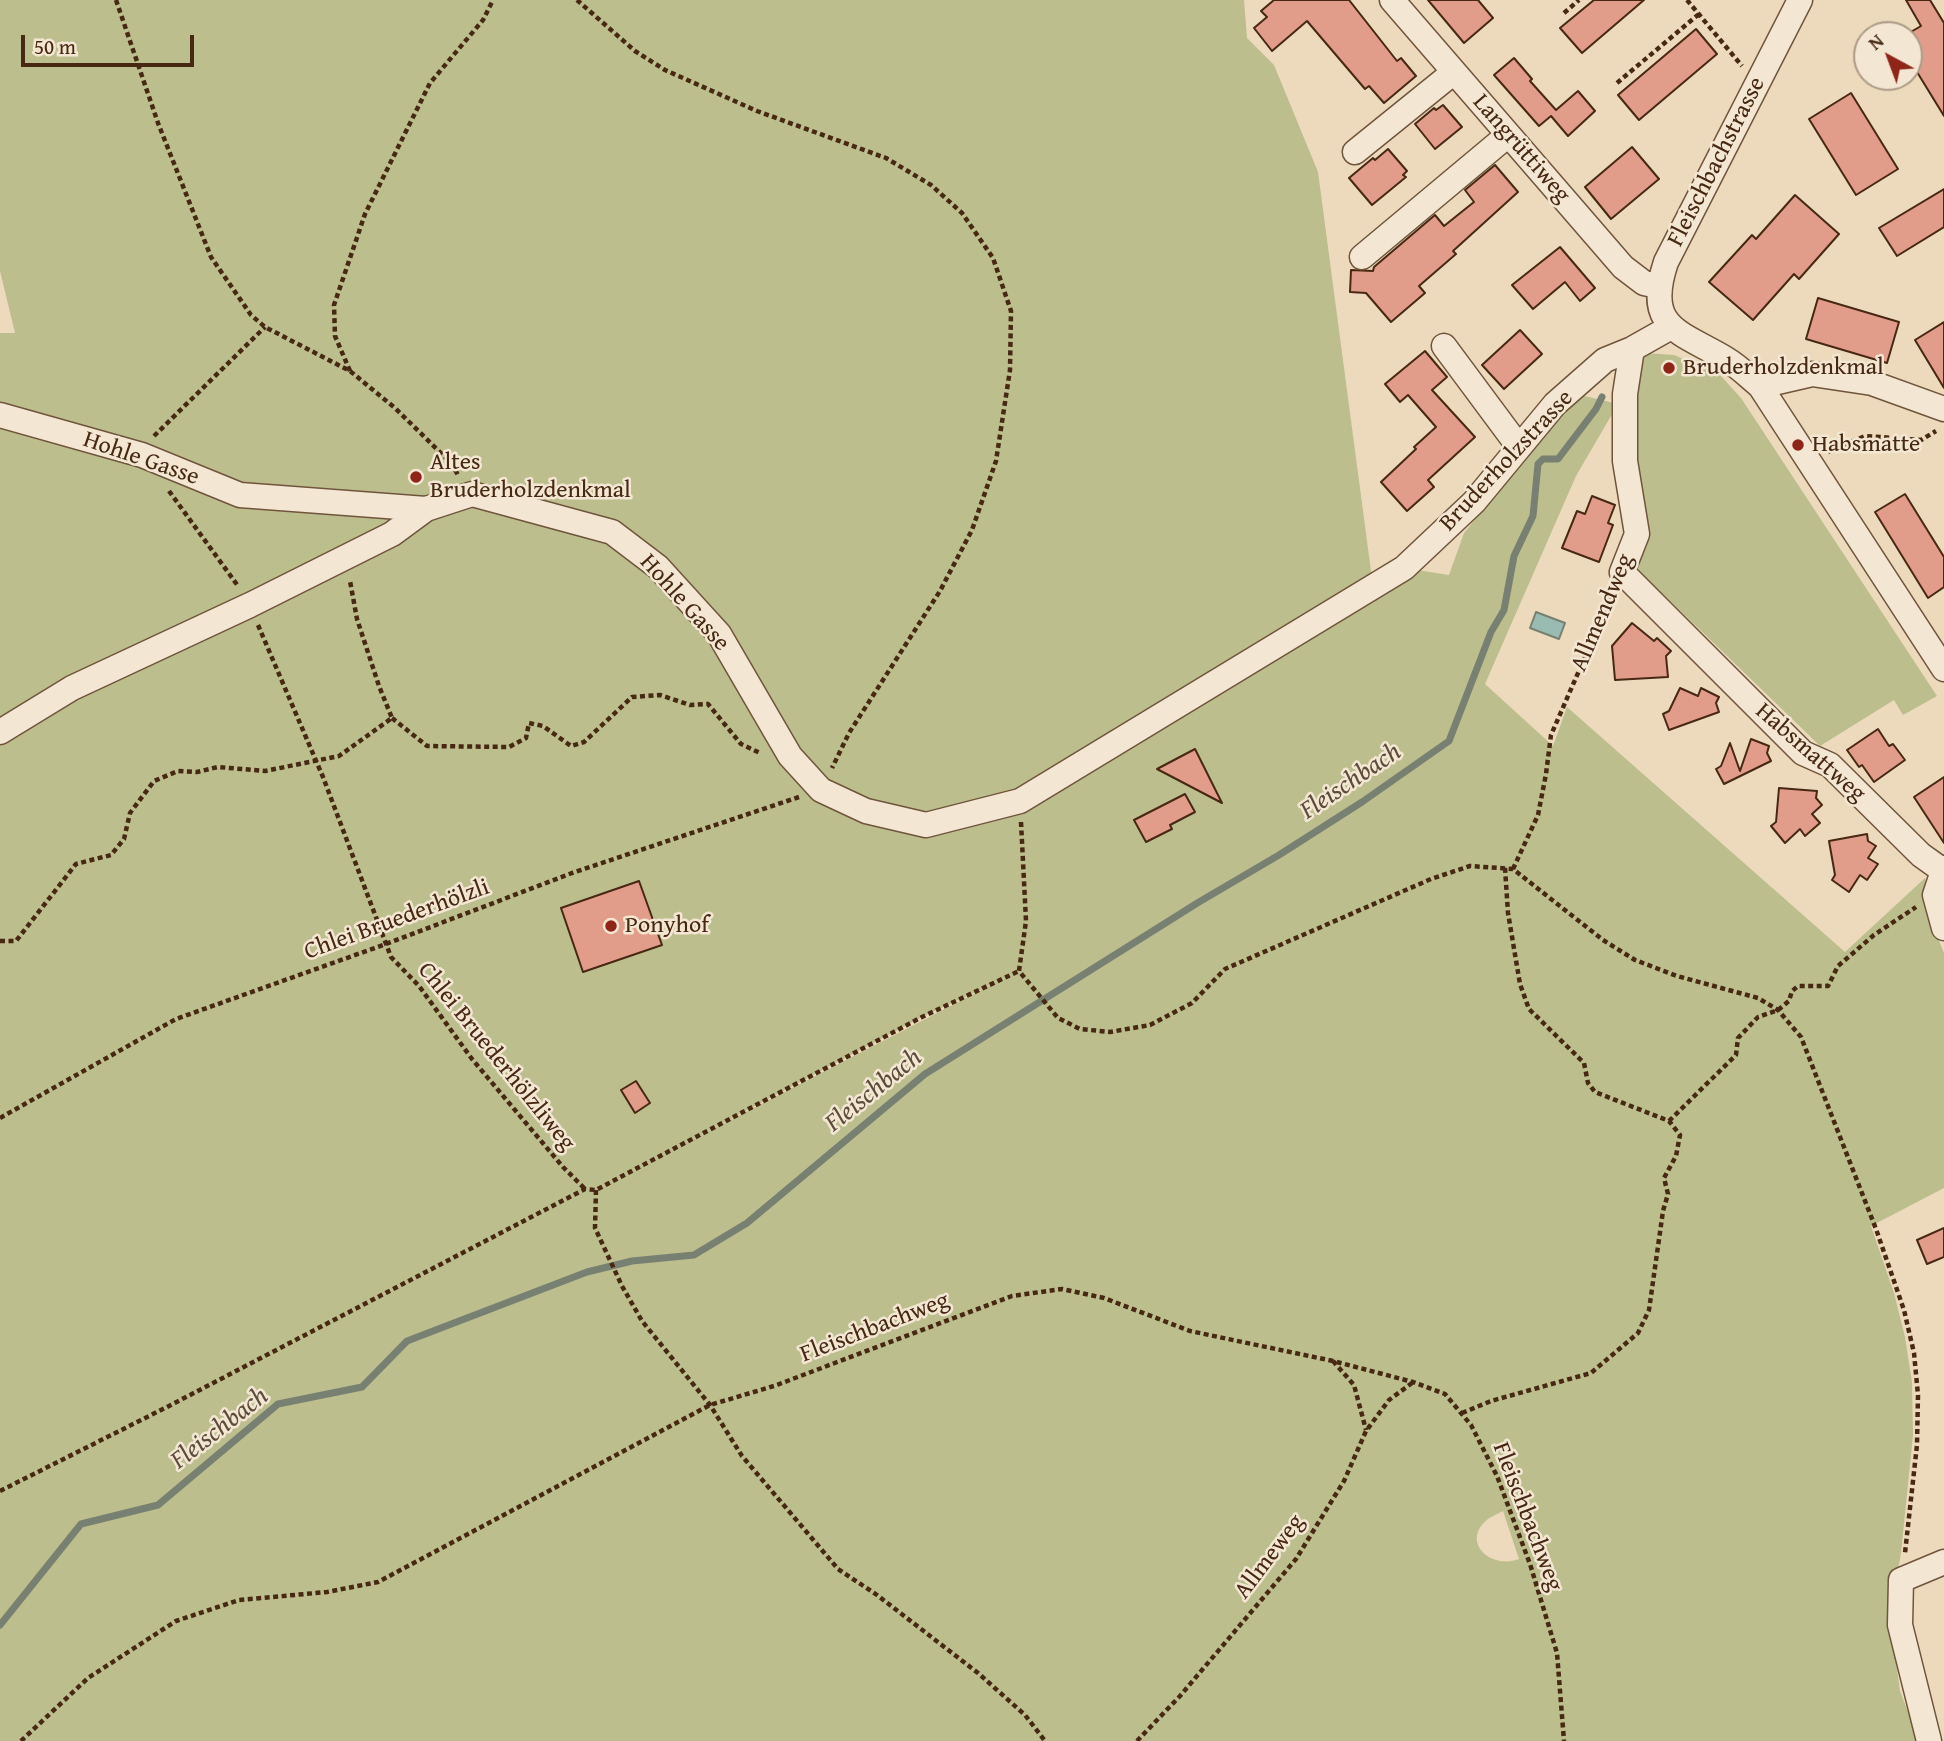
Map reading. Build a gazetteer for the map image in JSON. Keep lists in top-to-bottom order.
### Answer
{
  "streets": {
    "street": [
      "Langrüttiweg",
      "Fleischbachstrasse",
      "Hohle Gasse",
      "Bruderholzstrasse",
      "Allmendweg",
      "Habsmattweg"
    ],
    "path": [
      "Chlei Bruederhölzli",
      "Chlei Bruederhölzliweg",
      "Fleischbachweg",
      "Allmeweg"
    ]
  },
  "crossings": [
    ["Langrüttiweg", "Fleischbachstrasse"],
    ["Hohle Gasse", "Bruderholzstrasse"],
    ["Hohle Gasse", "Chlei Bruederhölzli"],
    ["Bruderholzstrasse", "Allmendweg"],
    ["Allmendweg", "Habsmattweg"],
    ["Chlei Bruederhölzli", "Chlei Bruederhölzliweg"],
    ["Fleischbachweg", "Allmeweg"]
  ],
  "water": ["Fleischbach"],
  "places": [
    "Bruderholzdenkmal",
    "Habsmatte",
    "Altes Bruderholzdenkmal",
    "Ponyhof"
  ],
  "scale_bar": "50 m",
  "north": "top left"
}
